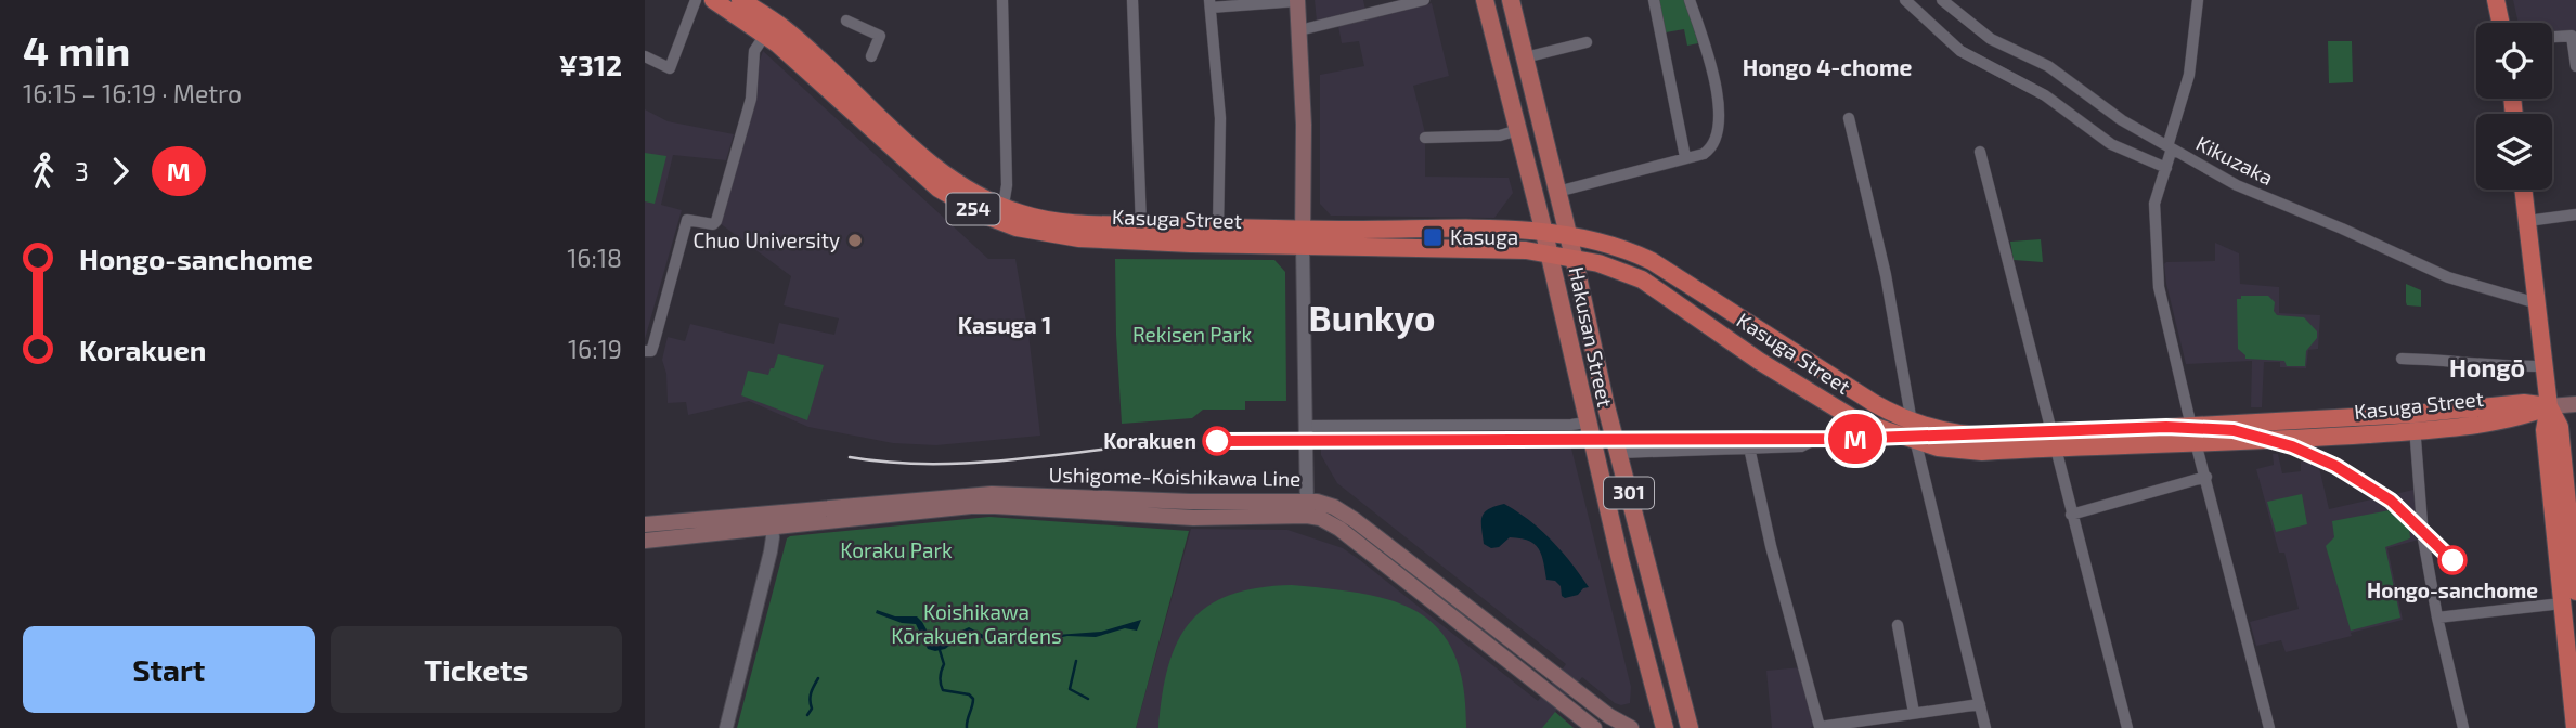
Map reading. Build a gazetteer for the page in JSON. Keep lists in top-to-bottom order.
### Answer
{
  "streets": {
    "highway": ["254", "Kasuga Street"],
    "main road": ["Hakusan Street", "Ushigome-Koishikawa Line", "301"],
    "street": ["Kikuzaka"]
  },
  "crossings": [
    ["Kasuga Street", "Hakusan Street"]
  ],
  "districts": [
    "Hongo 4-chome",
    "Bunkyo",
    "Kasuga 1",
    "Hongō"
  ],
  "parks": ["Rekisen Park", "Koraku Park", "Koishikawa Kōrakuen Gardens"],
  "places": {
    "transit": ["Kasuga"],
    "other": ["Chuo University", "Korakuen", "Hongo-sanchome"]
  },
  "lines": ["metro line M"],
  "page": {
    "heading": ["4 min", "16:15 – 16:19 · Metro", "¥312"],
    "on_map": "M",
    "legs": ["3", "M"],
    "list": [
      {
        "name": "Hongo-sanchome",
        "value": "16:18"
      },
      {
        "name": "Korakuen",
        "value": "16:19"
      }
    ],
    "buttons": ["Start", "Tickets"]
  }
}
